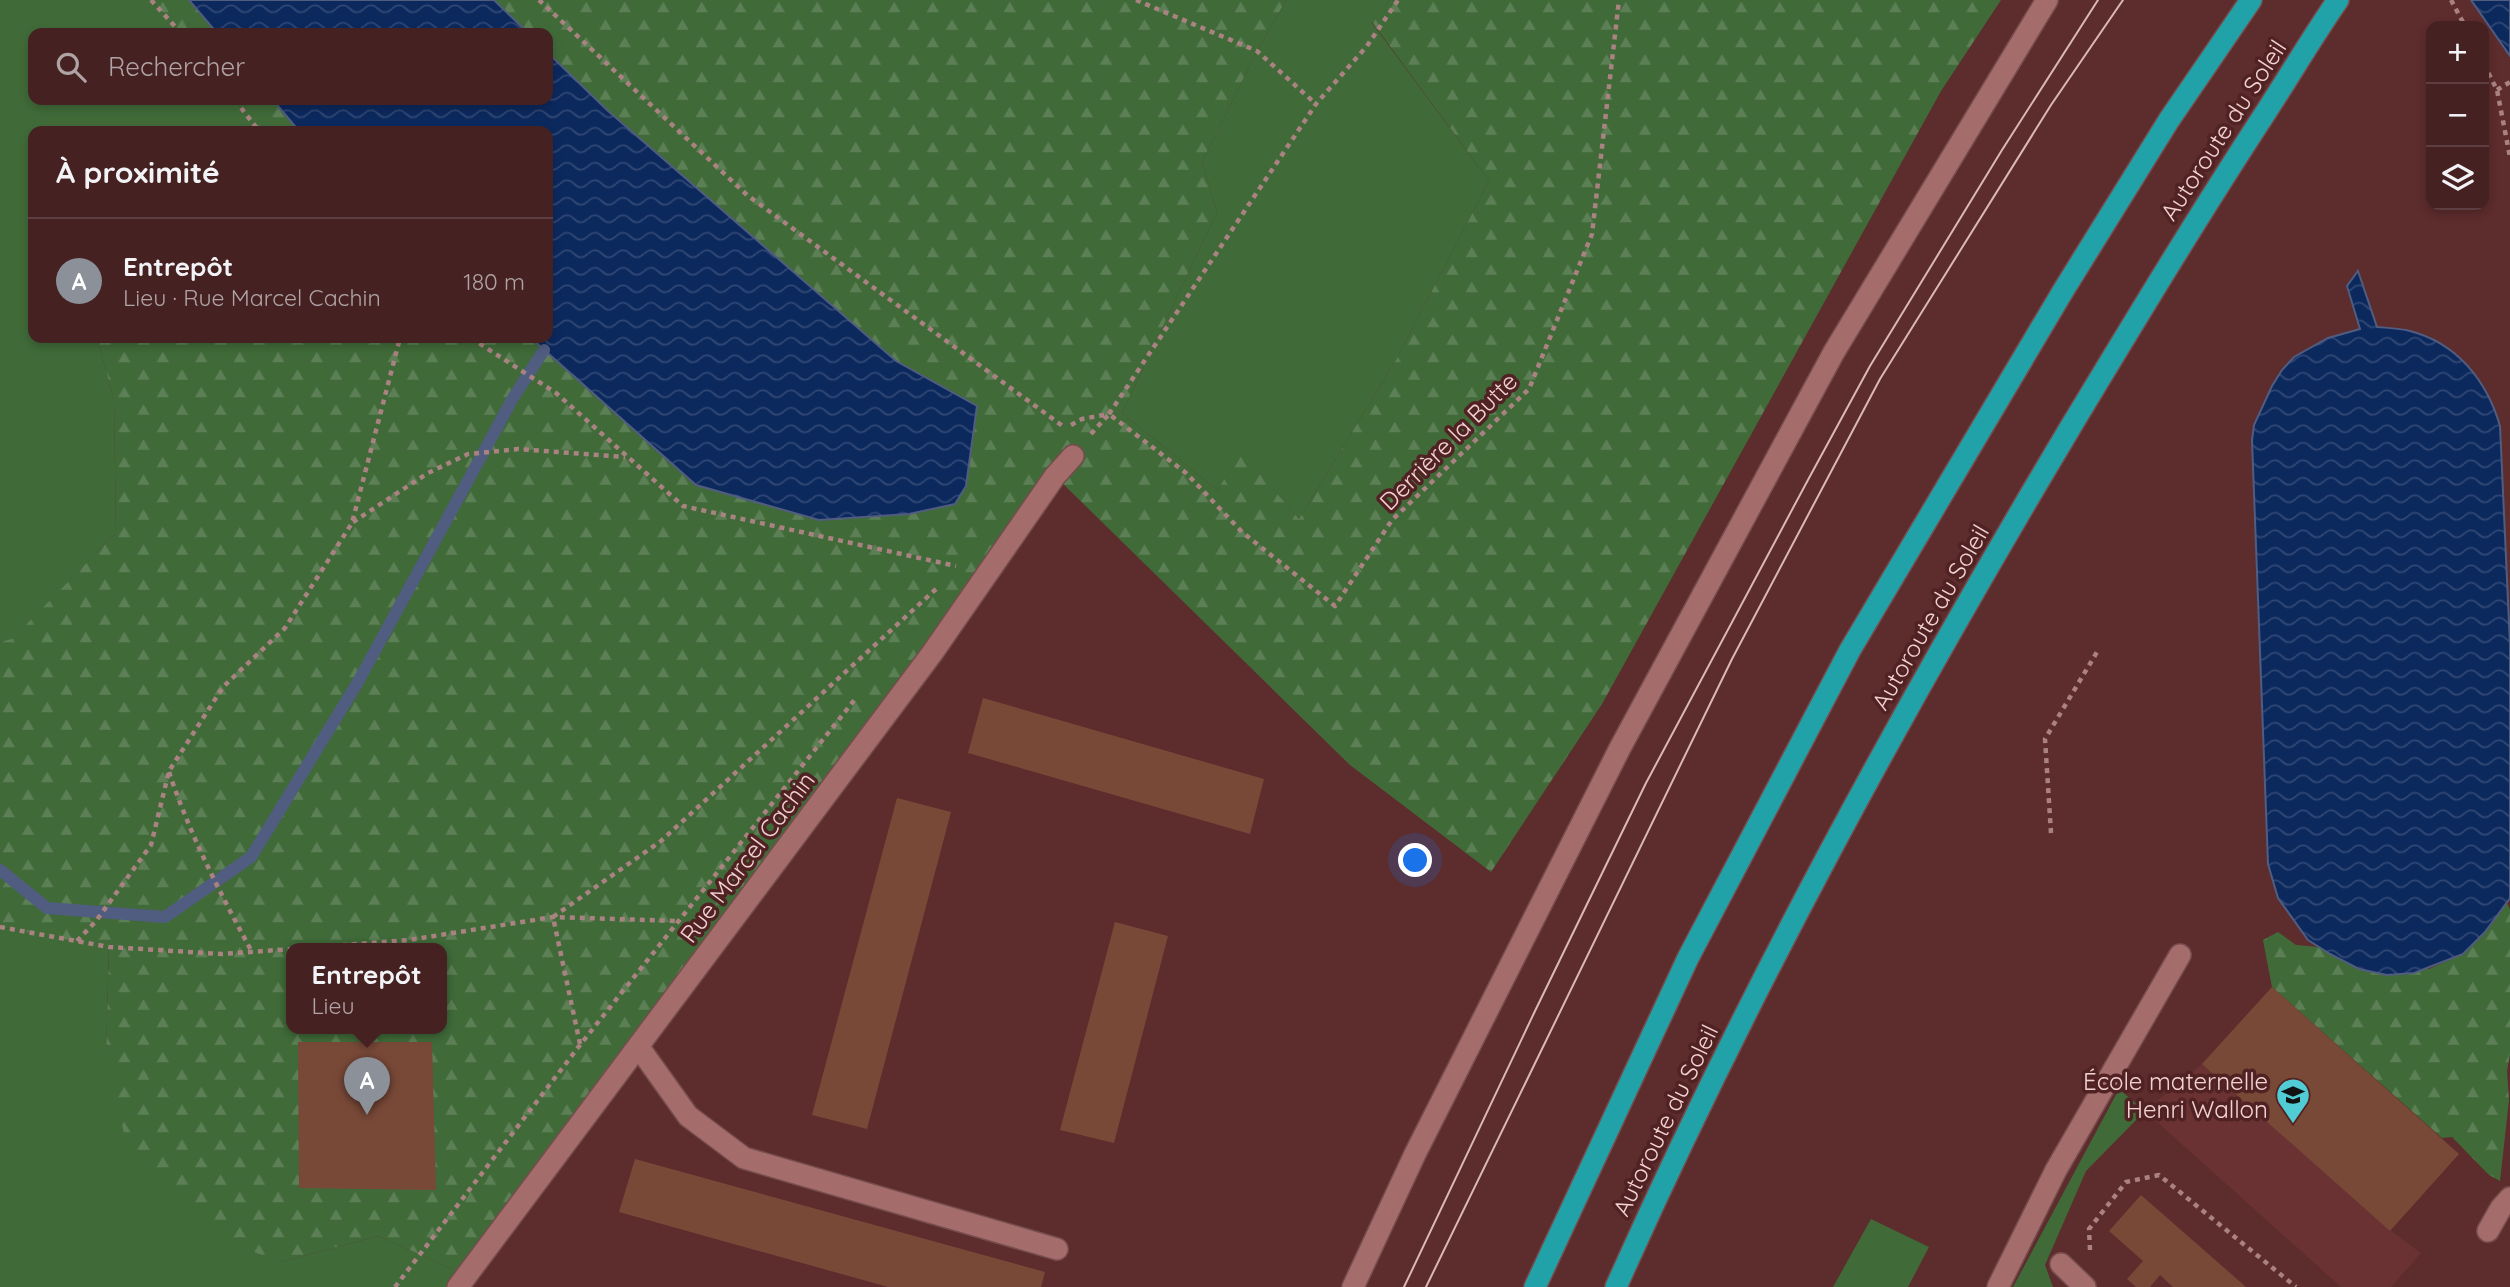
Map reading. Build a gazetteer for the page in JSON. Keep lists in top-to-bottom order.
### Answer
{
  "streets": {
    "highway": ["Autoroute du Soleil"],
    "street": ["Rue Marcel Cachin"],
    "path": ["Derrière la Butte"]
  },
  "places": {
    "school or university": ["École maternelle Henri Wallon"]
  },
  "page": {
    "map_buttons": ["+", "−"],
    "search": "Rechercher",
    "heading": "À proximité",
    "list": [
      {
        "mark": "A",
        "name": "Entrepôt",
        "note": "Lieu · Rue Marcel Cachin",
        "value": "180 m"
      }
    ],
    "popup": ["Entrepôt", "Lieu"],
    "pins": "A"
  }
}
